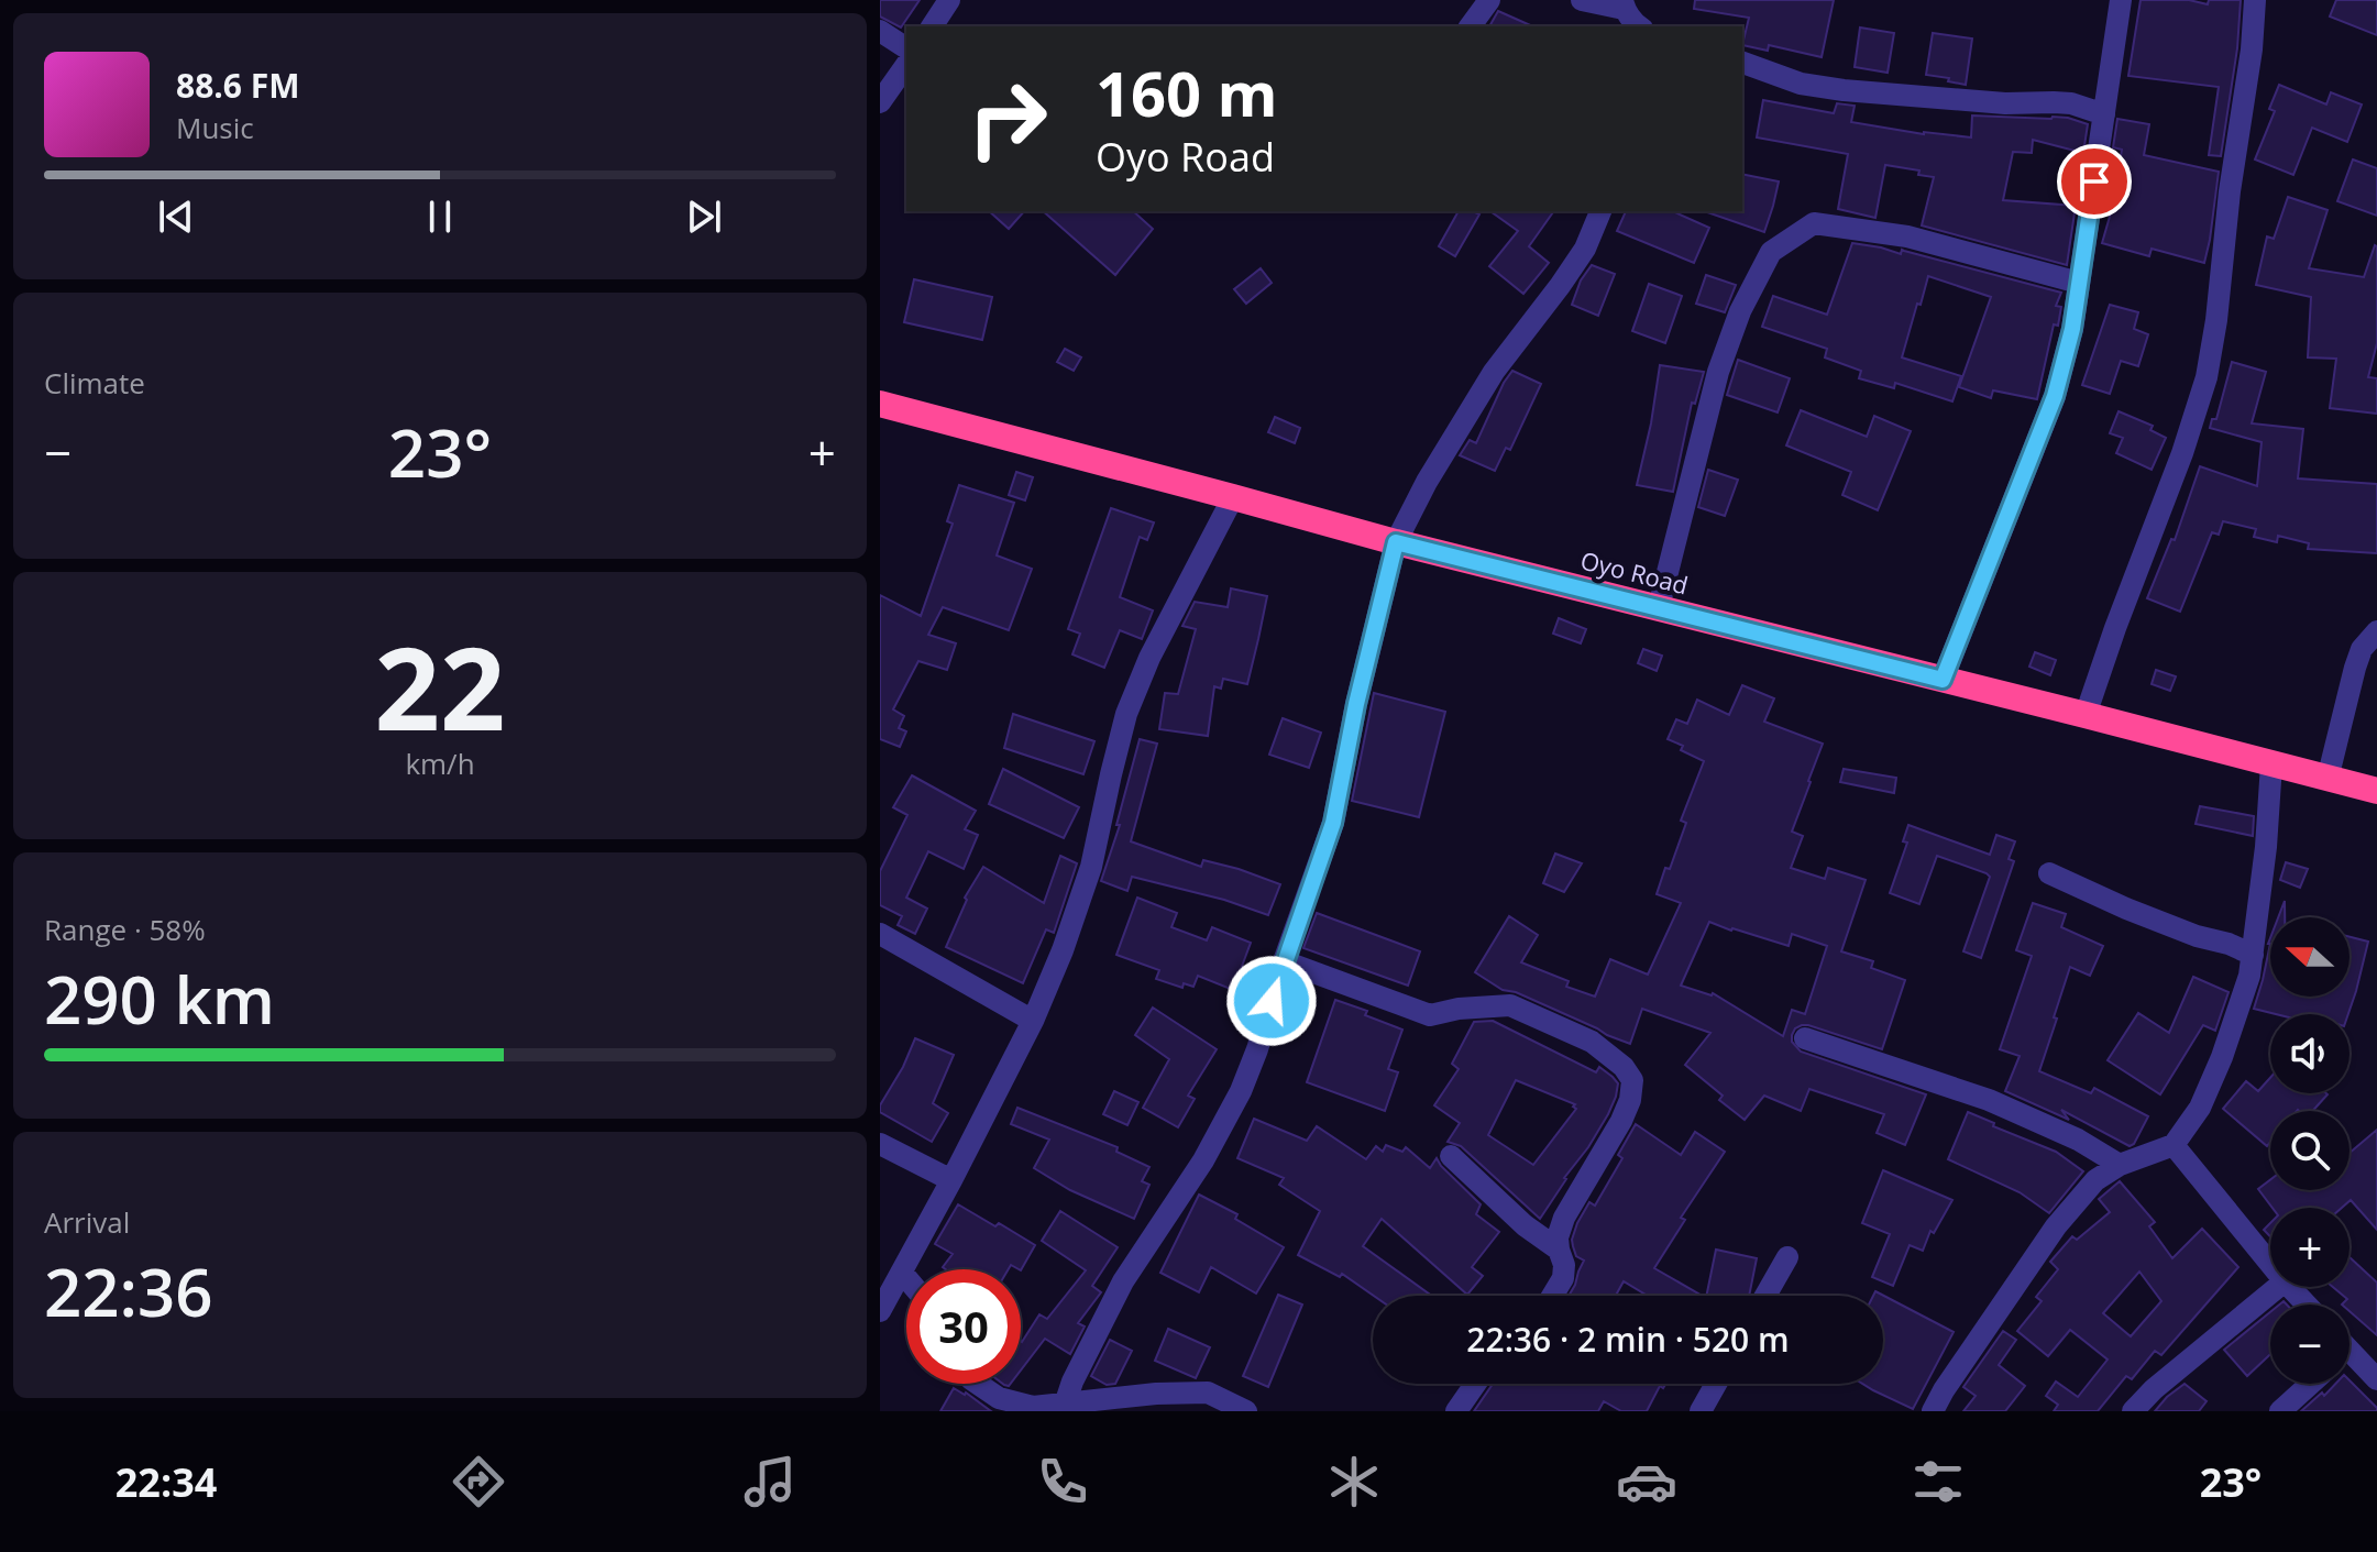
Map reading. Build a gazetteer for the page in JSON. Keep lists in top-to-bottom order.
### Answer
{
  "streets": {
    "highway": ["Oyo Road"]
  },
  "north": "left",
  "page": {
    "turn": ["160 m", "Oyo Road"],
    "song": ["88.6 FM", "Music"],
    "tile": [
      "Climate",
      ["22", "km/h"],
      ["Range · 58%", "290 km"],
      ["Arrival", "22:36"]
    ],
    "heat": ["−", "23°", "+"],
    "map_buttons": ["+", "−"],
    "limit": "30",
    "trip": "22:36 · 2 min · 520 m",
    "tabs": ["22:34", "23°"]
  }
}
